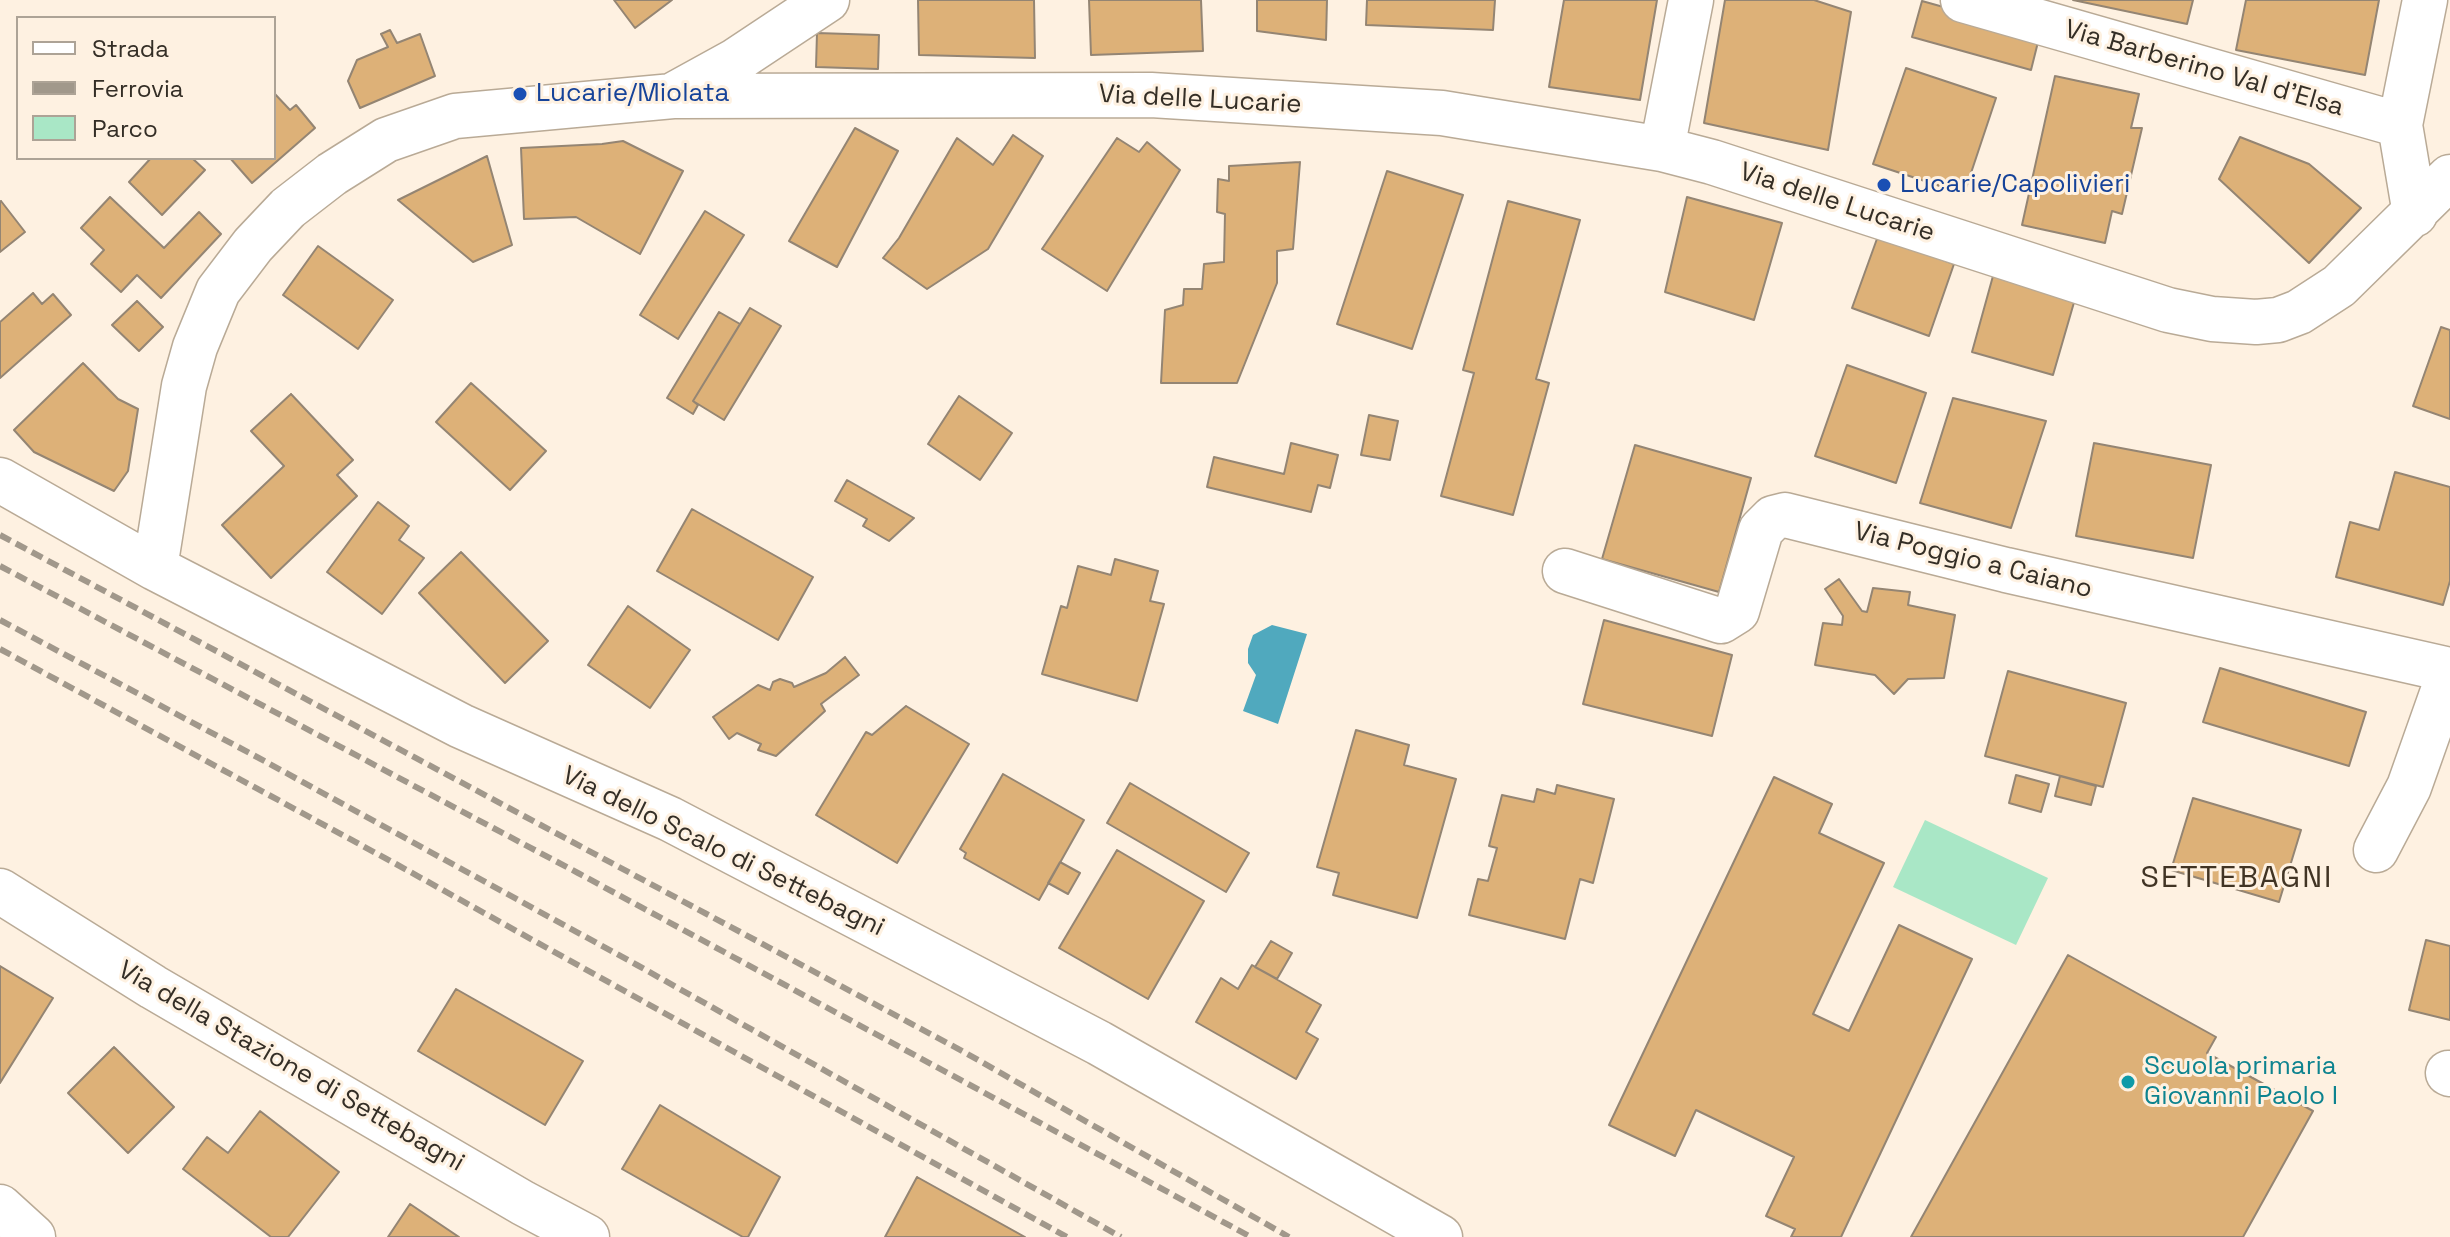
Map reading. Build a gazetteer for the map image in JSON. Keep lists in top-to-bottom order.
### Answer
{
  "streets": {
    "street": [
      "Via Barberino Val d'Elsa",
      "Via delle Lucarie",
      "Via Poggio a Caiano",
      "Via dello Scalo di Settebagni",
      "Via della Stazione di Settebagni"
    ]
  },
  "crossings": [
    ["Via delle Lucarie", "Via dello Scalo di Settebagni"]
  ],
  "districts": ["SETTEBAGNI"],
  "places": ["Lucarie/Miolata", "Lucarie/Capolivieri", "Scuola primaria Giovanni Paolo I"],
  "legend": ["Strada", "Ferrovia", "Parco"]
}
